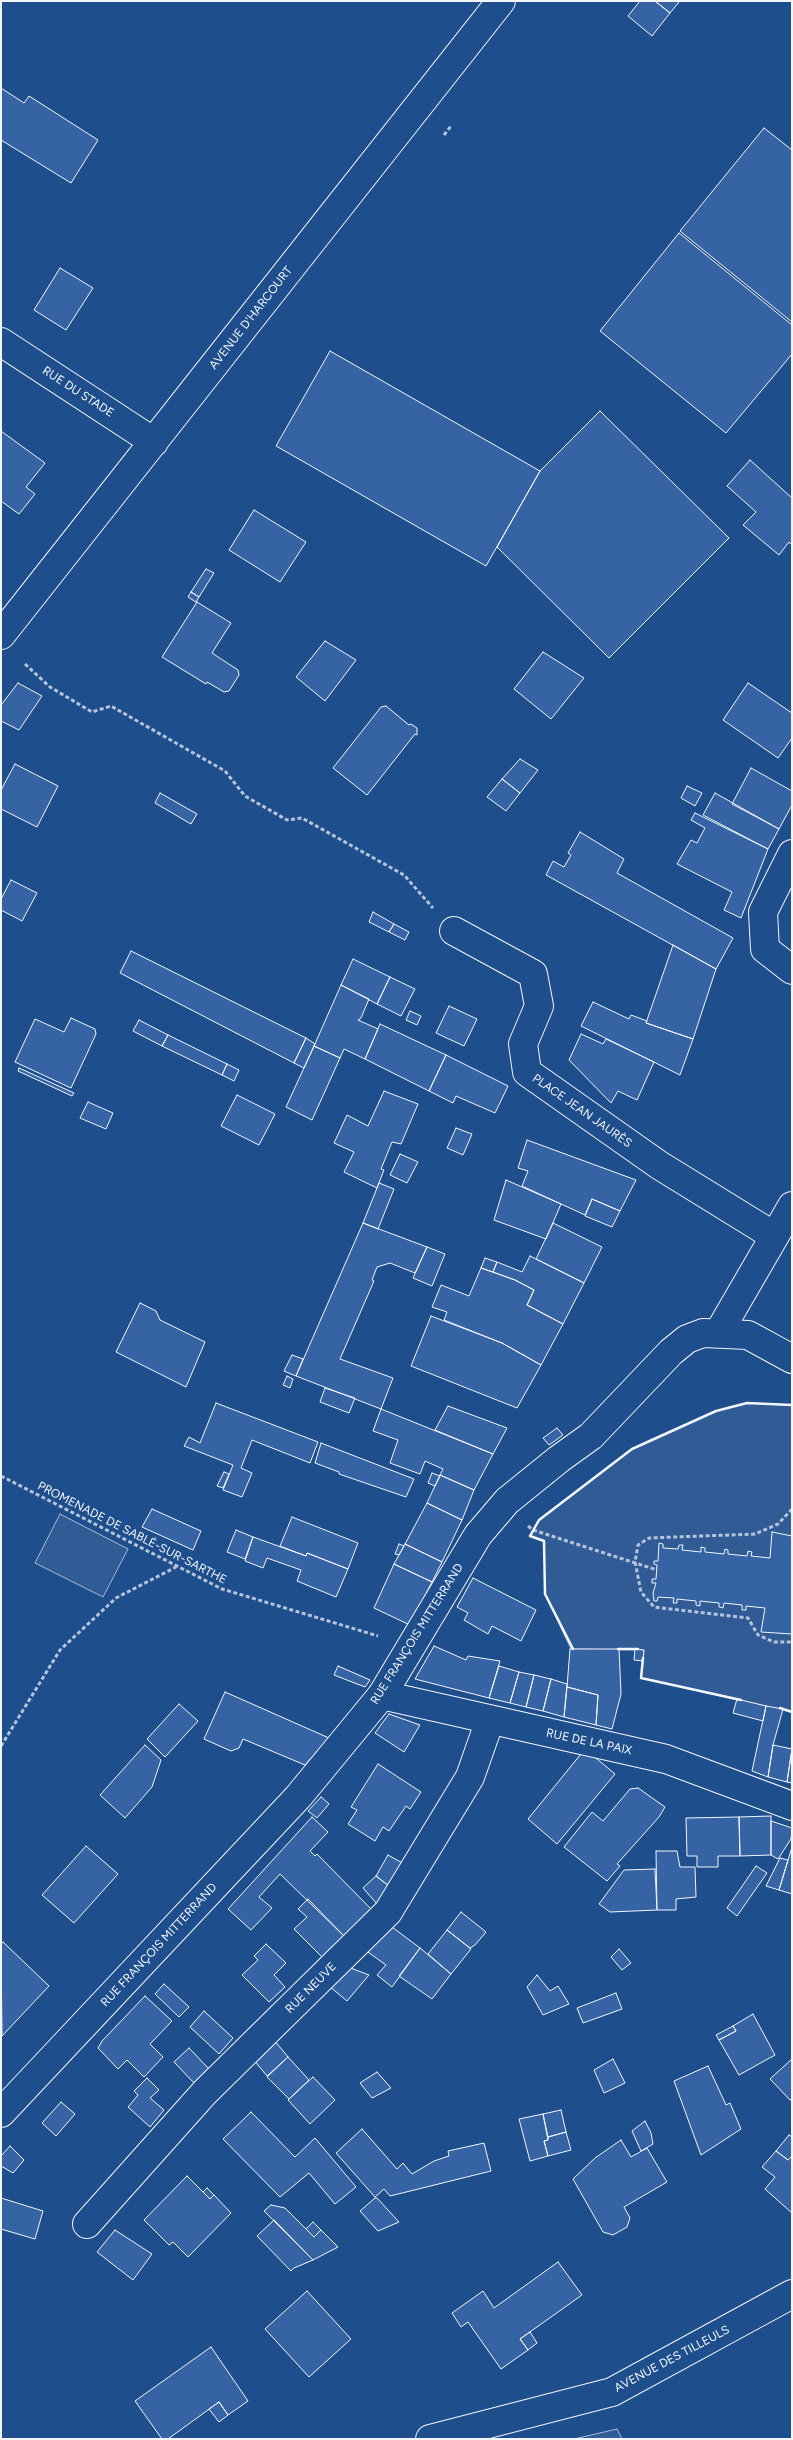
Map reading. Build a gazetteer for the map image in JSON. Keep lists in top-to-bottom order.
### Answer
{
  "streets": {
    "street": [
      "AVENUE D'HARCOURT",
      "RUE DU STADE",
      "PLACE JEAN JAURÈS",
      "RUE FRANÇOIS MITTERRAND",
      "RUE DE LA PAIX",
      "RUE NEUVE",
      "AVENUE DES TILLEULS"
    ],
    "path": ["PROMENADE DE SABLÉ-SUR-SARTHE"]
  },
  "crossings": [
    ["AVENUE D'HARCOURT", "RUE DU STADE"],
    ["RUE FRANÇOIS MITTERRAND", "RUE DE LA PAIX"],
    ["RUE DE LA PAIX", "RUE NEUVE"]
  ]
}
